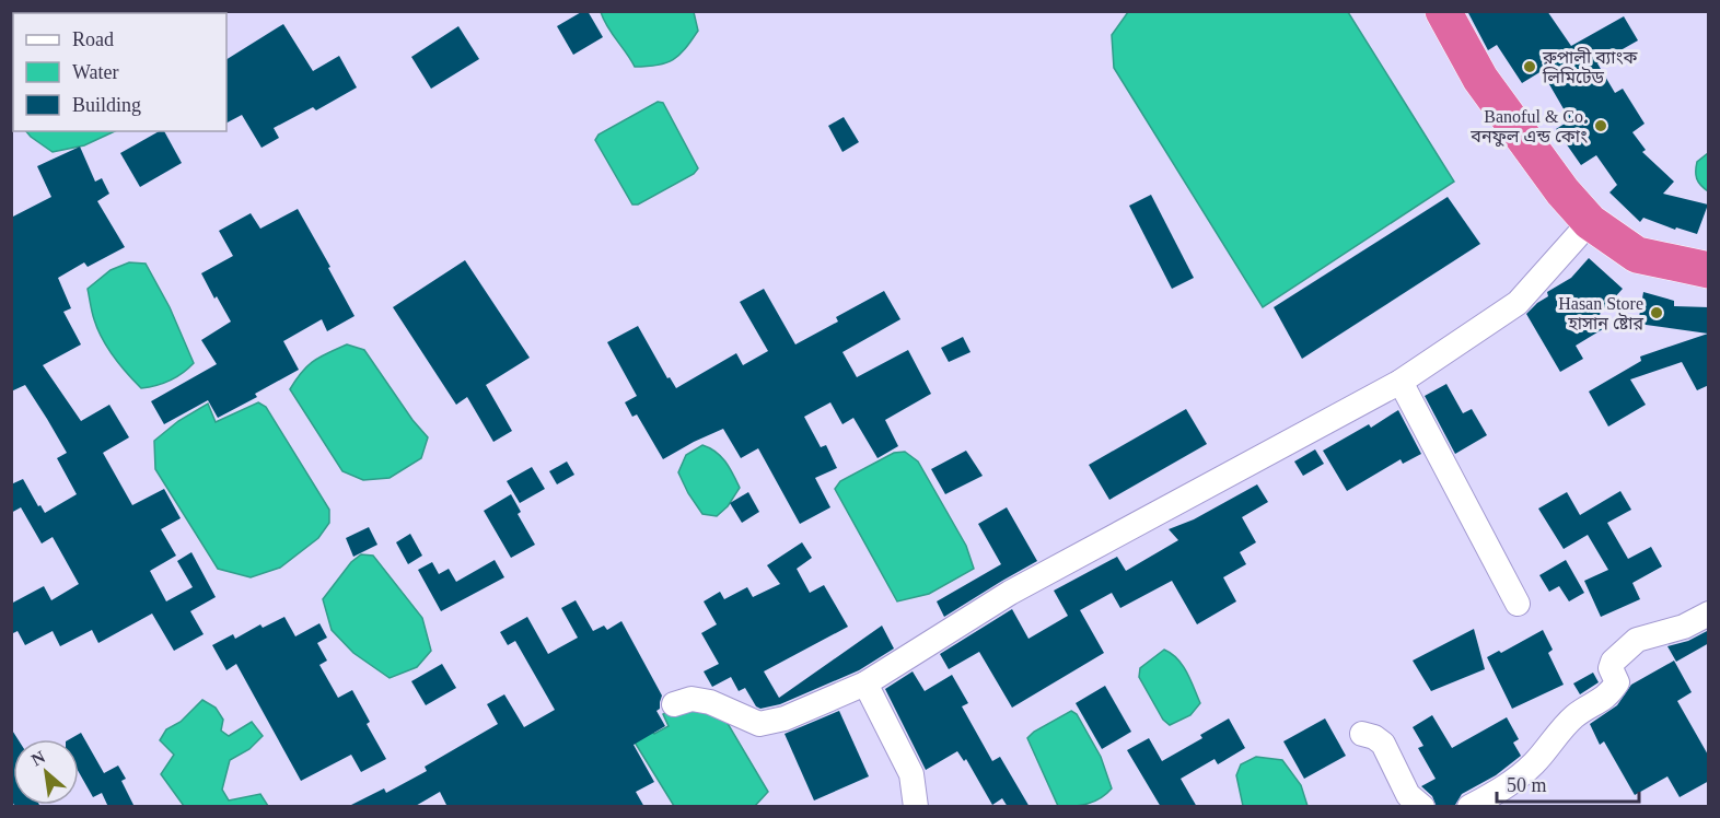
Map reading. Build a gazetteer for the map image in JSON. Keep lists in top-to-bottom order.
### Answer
{
  "places": ["রুপালী ব্যাংক লিমিটেড", "Banoful & Co. বনফুল এন্ড কোং", "Hasan Store হাসান ষ্টোর"],
  "legend": ["Road", "Water", "Building"],
  "scale_bar": "50 m",
  "north": "top left"
}
